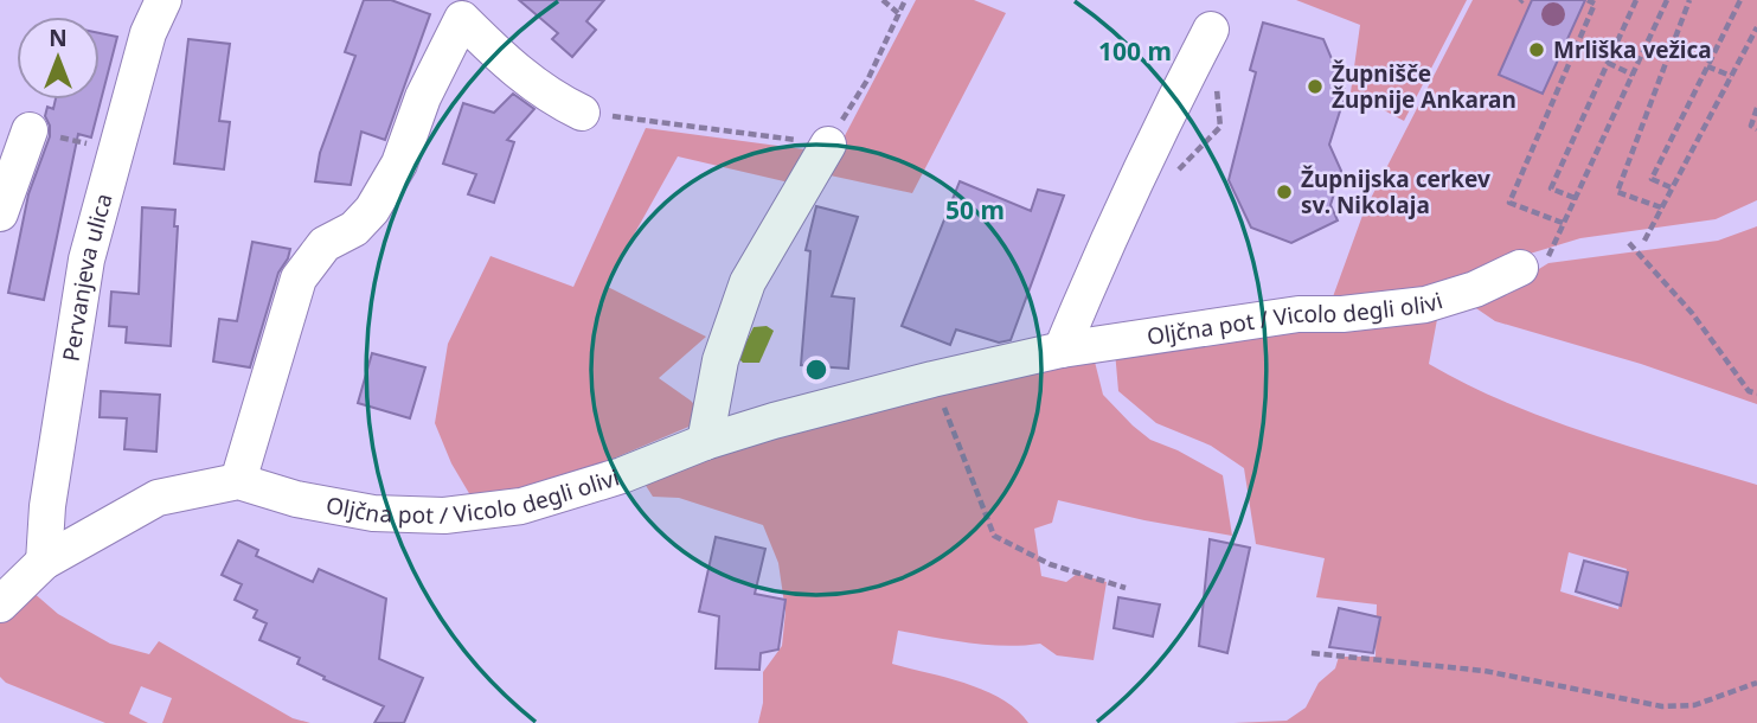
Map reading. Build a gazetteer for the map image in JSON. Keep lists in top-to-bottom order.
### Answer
{
  "streets": {
    "street": ["Pervanjeva ulica", "Oljčna pot / Vicolo degli olivi"]
  },
  "crossings": [
    ["Pervanjeva ulica", "Oljčna pot / Vicolo degli olivi"]
  ],
  "places": ["Mrliška vežica", "Župnišče Župnije Ankaran", "Župnijska cerkev sv. Nikolaja"],
  "north": "top",
  "rings": ["100 m", "50 m"]
}
